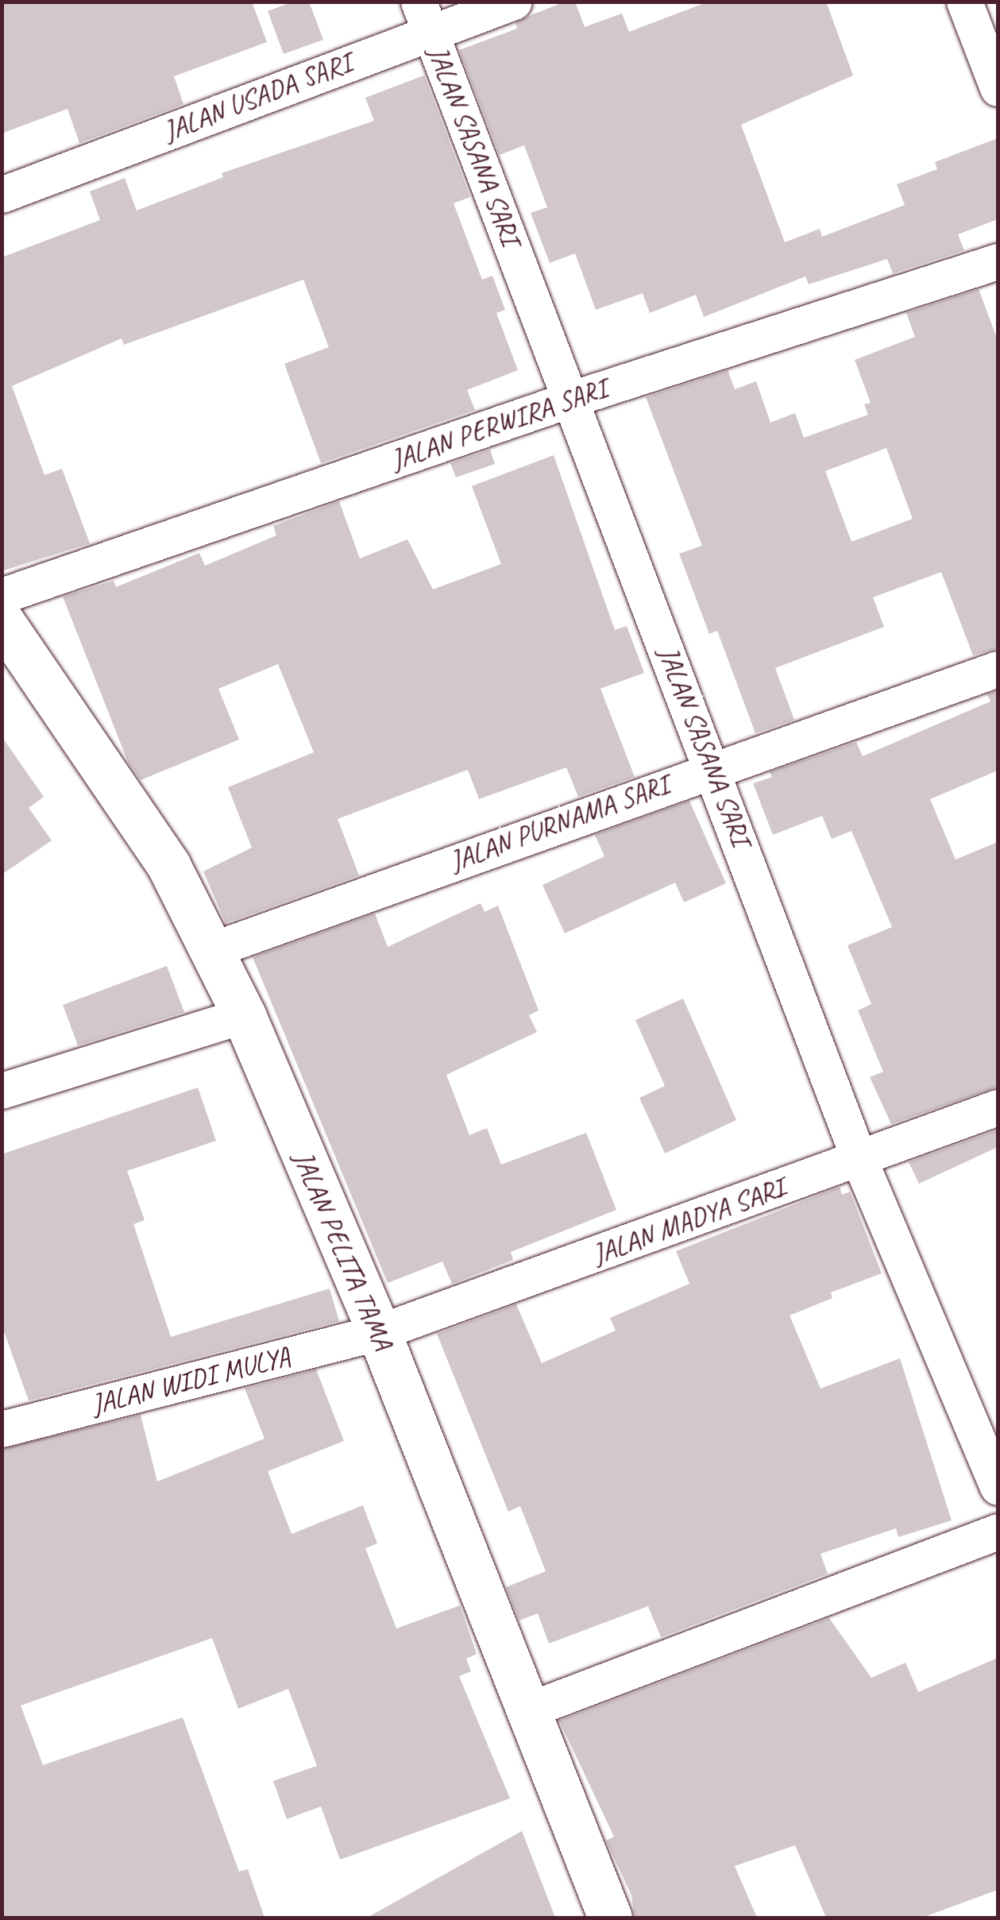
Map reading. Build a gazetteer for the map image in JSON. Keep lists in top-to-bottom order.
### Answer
{
  "streets": {
    "street": [
      "JALAN USADA SARI",
      "JALAN SASANA SARI",
      "JALAN PERWIRA SARI",
      "JALAN PURNAMA SARI",
      "JALAN MADYA SARI",
      "JALAN PELITA TAMA",
      "JALAN WIDI MULYA"
    ]
  },
  "crossings": [
    ["JALAN USADA SARI", "JALAN SASANA SARI"],
    ["JALAN SASANA SARI", "JALAN PERWIRA SARI"],
    ["JALAN SASANA SARI", "JALAN PURNAMA SARI"],
    ["JALAN SASANA SARI", "JALAN MADYA SARI"],
    ["JALAN PURNAMA SARI", "JALAN PELITA TAMA"],
    ["JALAN MADYA SARI", "JALAN PELITA TAMA"],
    ["JALAN MADYA SARI", "JALAN WIDI MULYA"],
    ["JALAN PELITA TAMA", "JALAN WIDI MULYA"]
  ]
}
